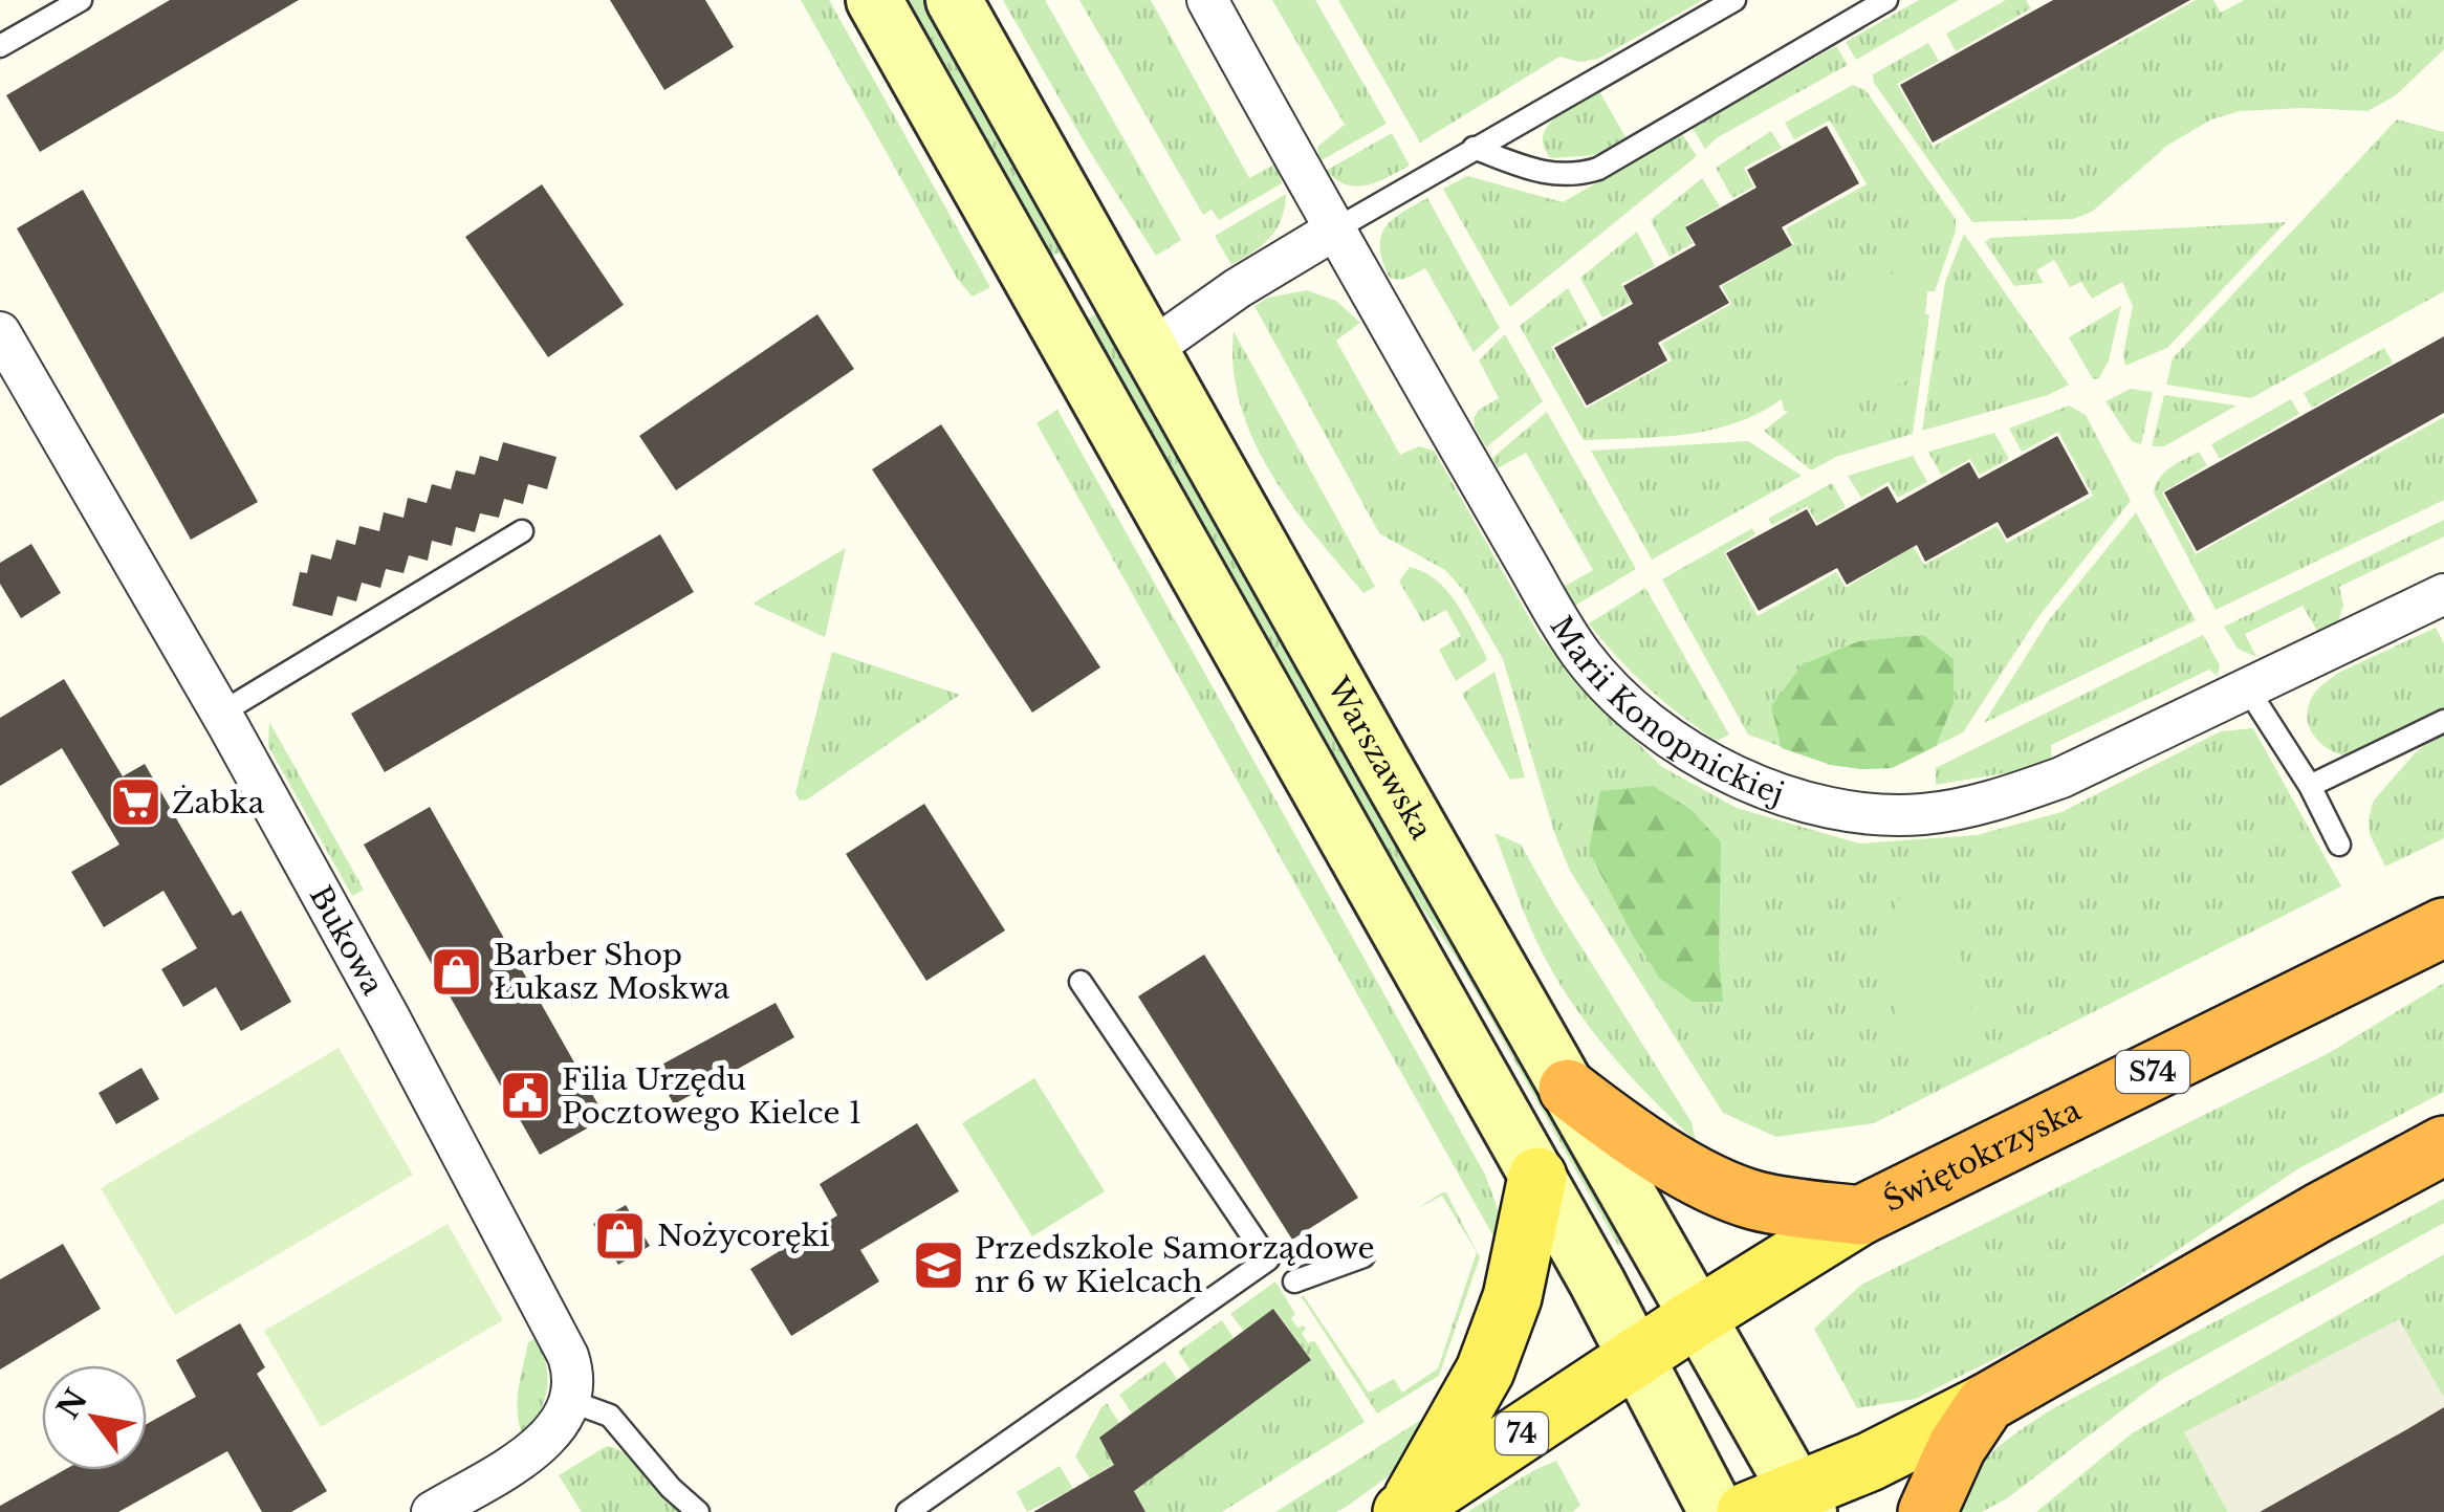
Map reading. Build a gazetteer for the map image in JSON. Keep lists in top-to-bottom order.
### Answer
{
  "streets": {
    "highway": ["S74", "Świętokrzyska"],
    "main road": ["Warszawska", "74"],
    "street": ["Marii Konopnickiej", "Bukowa"]
  },
  "crossings": [
    ["Warszawska", "Świętokrzyska"],
    ["Warszawska", "74"],
    ["Świętokrzyska", "74"]
  ],
  "places": {
    "supermarket": ["Żabka"],
    "shop": ["Barber Shop Łukasz Moskwa", "Nożycoręki"],
    "public building": ["Filia Urzędu Pocztowego Kielce 1"],
    "school or university": ["Przedszkole Samorządowe nr 6 w Kielcach"]
  },
  "north": "top left"
}
